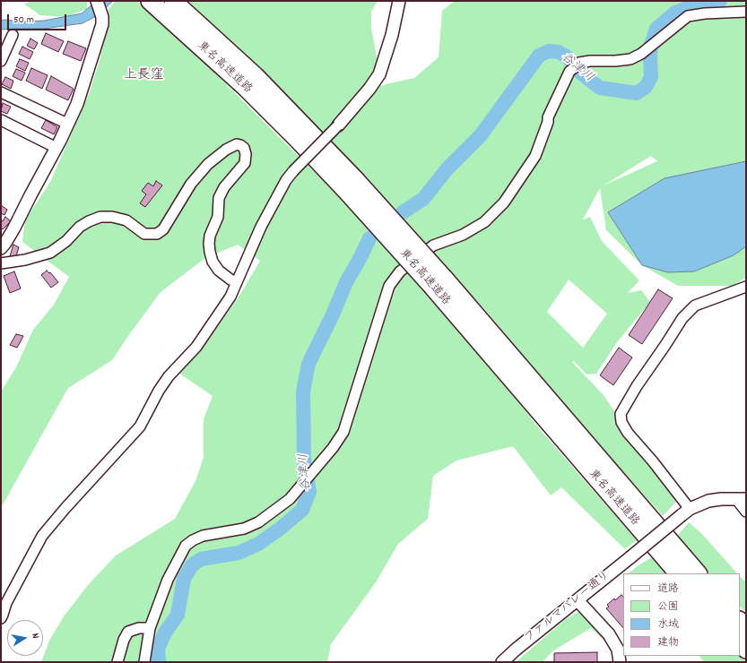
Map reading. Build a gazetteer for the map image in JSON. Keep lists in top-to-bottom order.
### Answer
{
  "streets": {
    "highway": ["東名高速道路"],
    "street": ["ファルマバレー通り"]
  },
  "districts": ["上長窪"],
  "water": ["谷津川"],
  "legend": [
    "道路",
    "公園",
    "水域",
    "建物"
  ],
  "scale_bar": "50 m",
  "north": "right"
}
